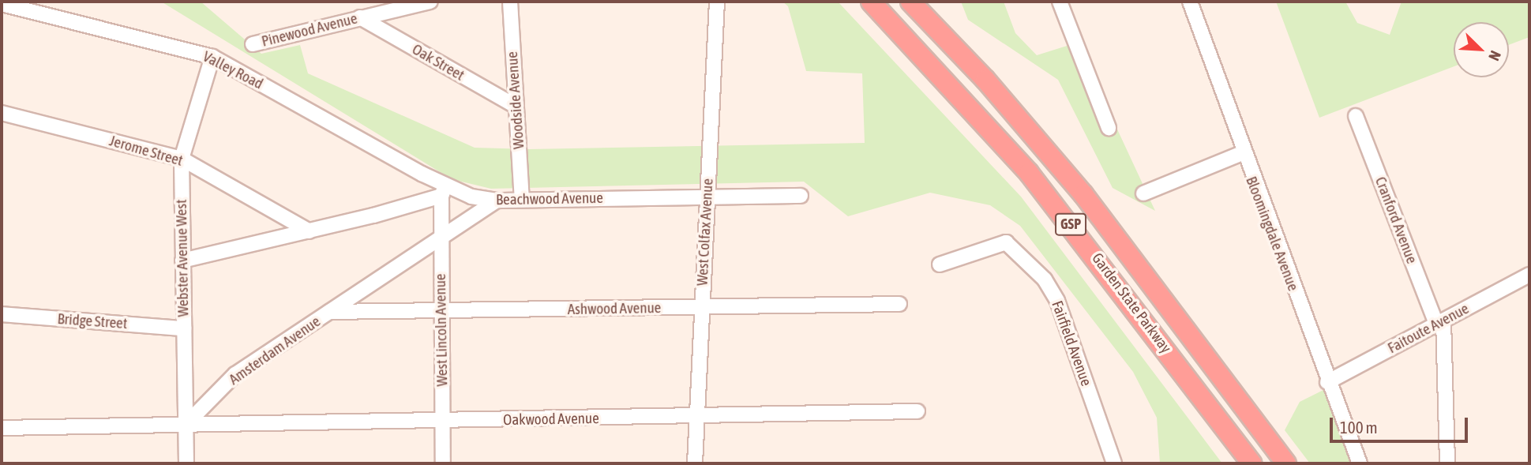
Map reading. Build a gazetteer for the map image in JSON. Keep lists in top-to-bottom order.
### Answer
{
  "streets": {
    "highway": ["GSP", "Garden State Parkway"],
    "street": [
      "Pinewood Avenue",
      "Oak Street",
      "Valley Road",
      "Woodside Avenue",
      "Jerome Street",
      "Beachwood Avenue",
      "Cranford Avenue",
      "West Colfax Avenue",
      "Bloomingdale Avenue",
      "Webster Avenue West",
      "Ashwood Avenue",
      "Bridge Street",
      "Faitoute Avenue",
      "West Lincoln Avenue",
      "Fairfield Avenue",
      "Amsterdam Avenue",
      "Oakwood Avenue"
    ]
  },
  "crossings": [
    ["Pinewood Avenue", "Oak Street"],
    ["Oak Street", "Woodside Avenue"],
    ["Valley Road", "Beachwood Avenue"],
    ["Valley Road", "Webster Avenue West"],
    ["Valley Road", "West Lincoln Avenue"],
    ["Woodside Avenue", "Beachwood Avenue"],
    ["Jerome Street", "Webster Avenue West"],
    ["Beachwood Avenue", "West Colfax Avenue"],
    ["Beachwood Avenue", "West Lincoln Avenue"],
    ["Beachwood Avenue", "Amsterdam Avenue"],
    ["Cranford Avenue", "Faitoute Avenue"],
    ["West Colfax Avenue", "Ashwood Avenue"],
    ["West Colfax Avenue", "Oakwood Avenue"],
    ["Bloomingdale Avenue", "Faitoute Avenue"],
    ["Webster Avenue West", "Bridge Street"],
    ["Webster Avenue West", "Amsterdam Avenue"],
    ["Webster Avenue West", "Oakwood Avenue"],
    ["Ashwood Avenue", "West Lincoln Avenue"],
    ["Ashwood Avenue", "Amsterdam Avenue"],
    ["West Lincoln Avenue", "Amsterdam Avenue"],
    ["West Lincoln Avenue", "Oakwood Avenue"],
    ["Amsterdam Avenue", "Oakwood Avenue"]
  ],
  "scale_bar": "100 m",
  "north": "bottom right"
}
